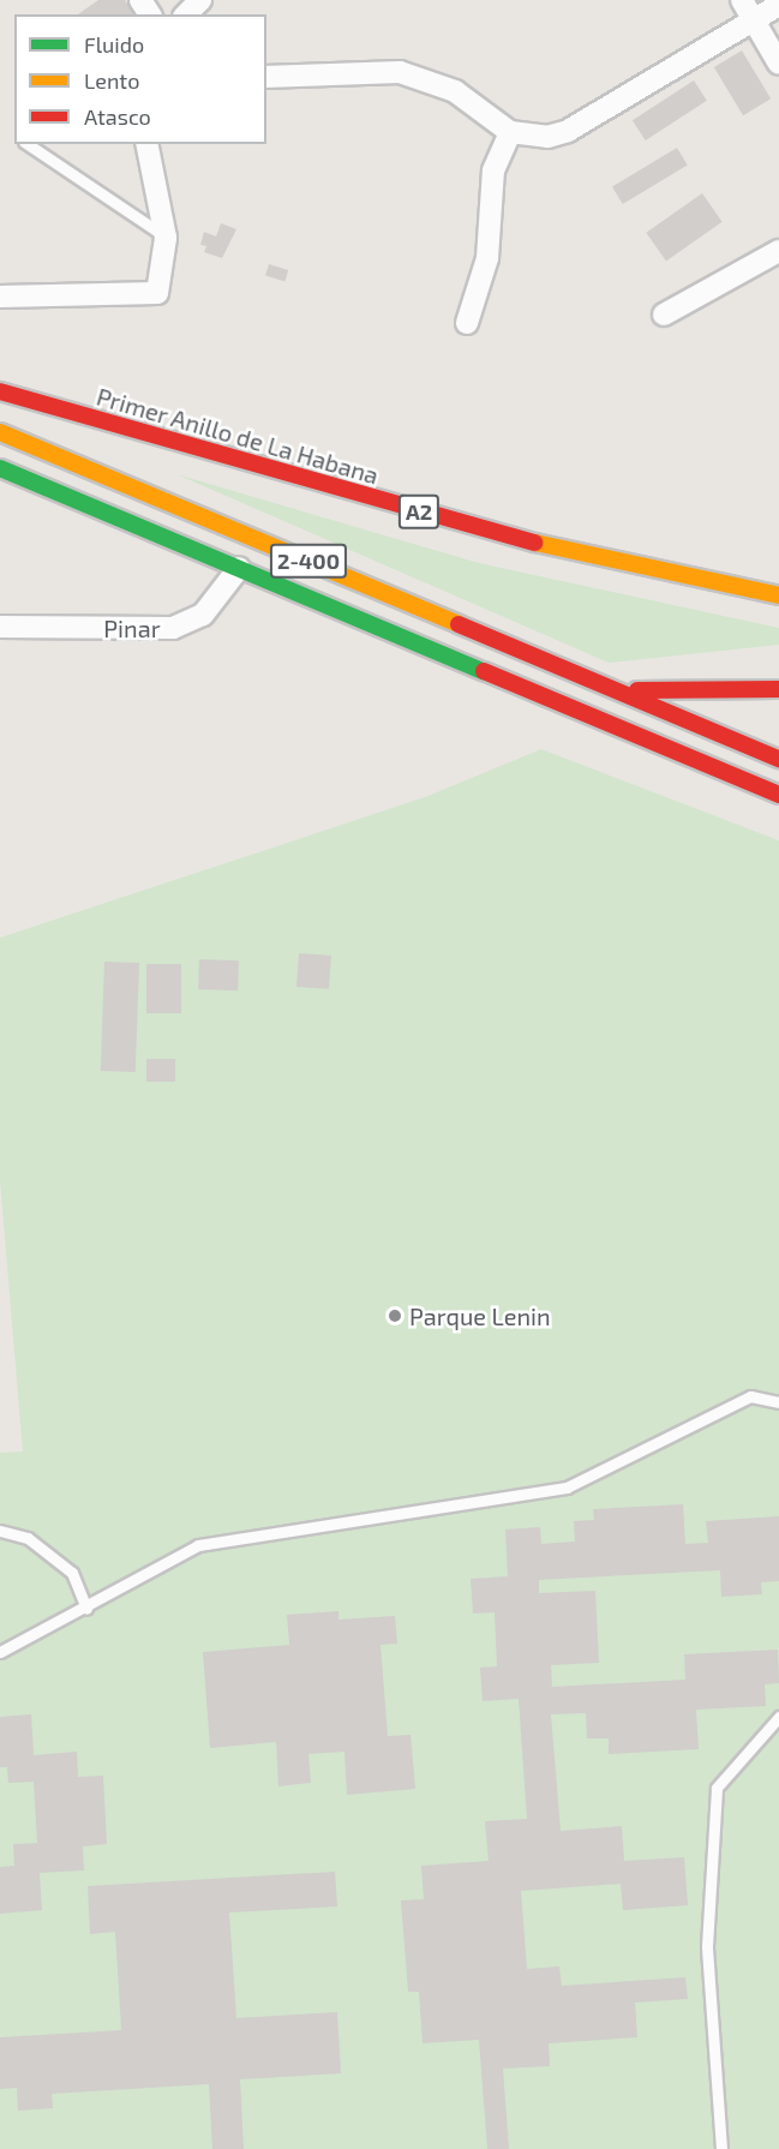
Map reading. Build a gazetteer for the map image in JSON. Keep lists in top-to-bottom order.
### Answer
{
  "streets": {
    "highway": ["Primer Anillo de La Habana", "A2", "2-400"],
    "street": ["Pinar"]
  },
  "places": ["Parque Lenin"],
  "legend": ["Fluido", "Lento", "Atasco"]
}
